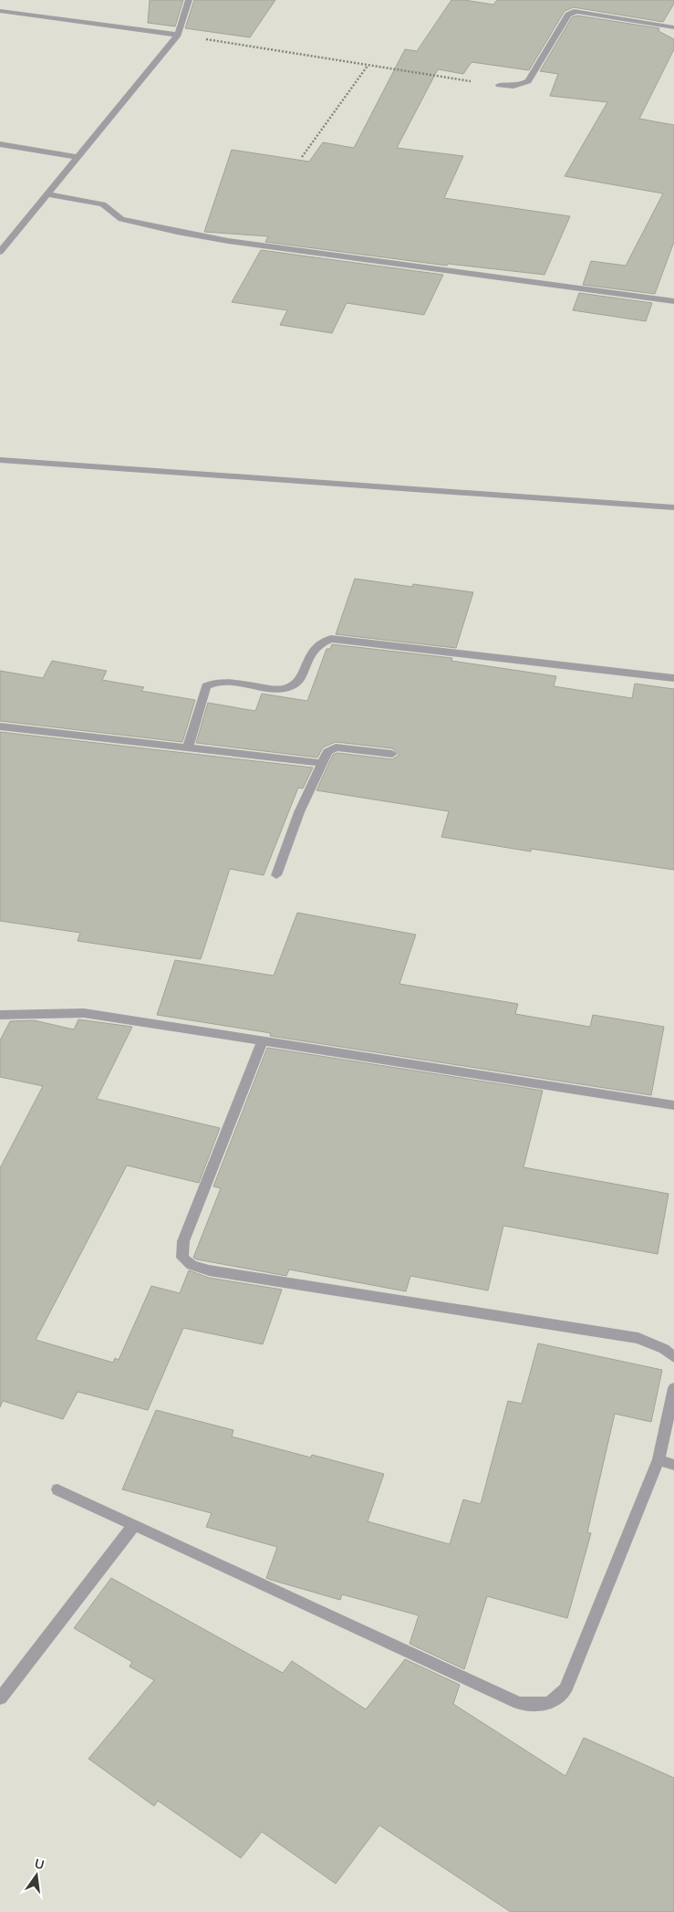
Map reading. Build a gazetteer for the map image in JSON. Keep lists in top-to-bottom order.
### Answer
{
  "north": "top"
}
